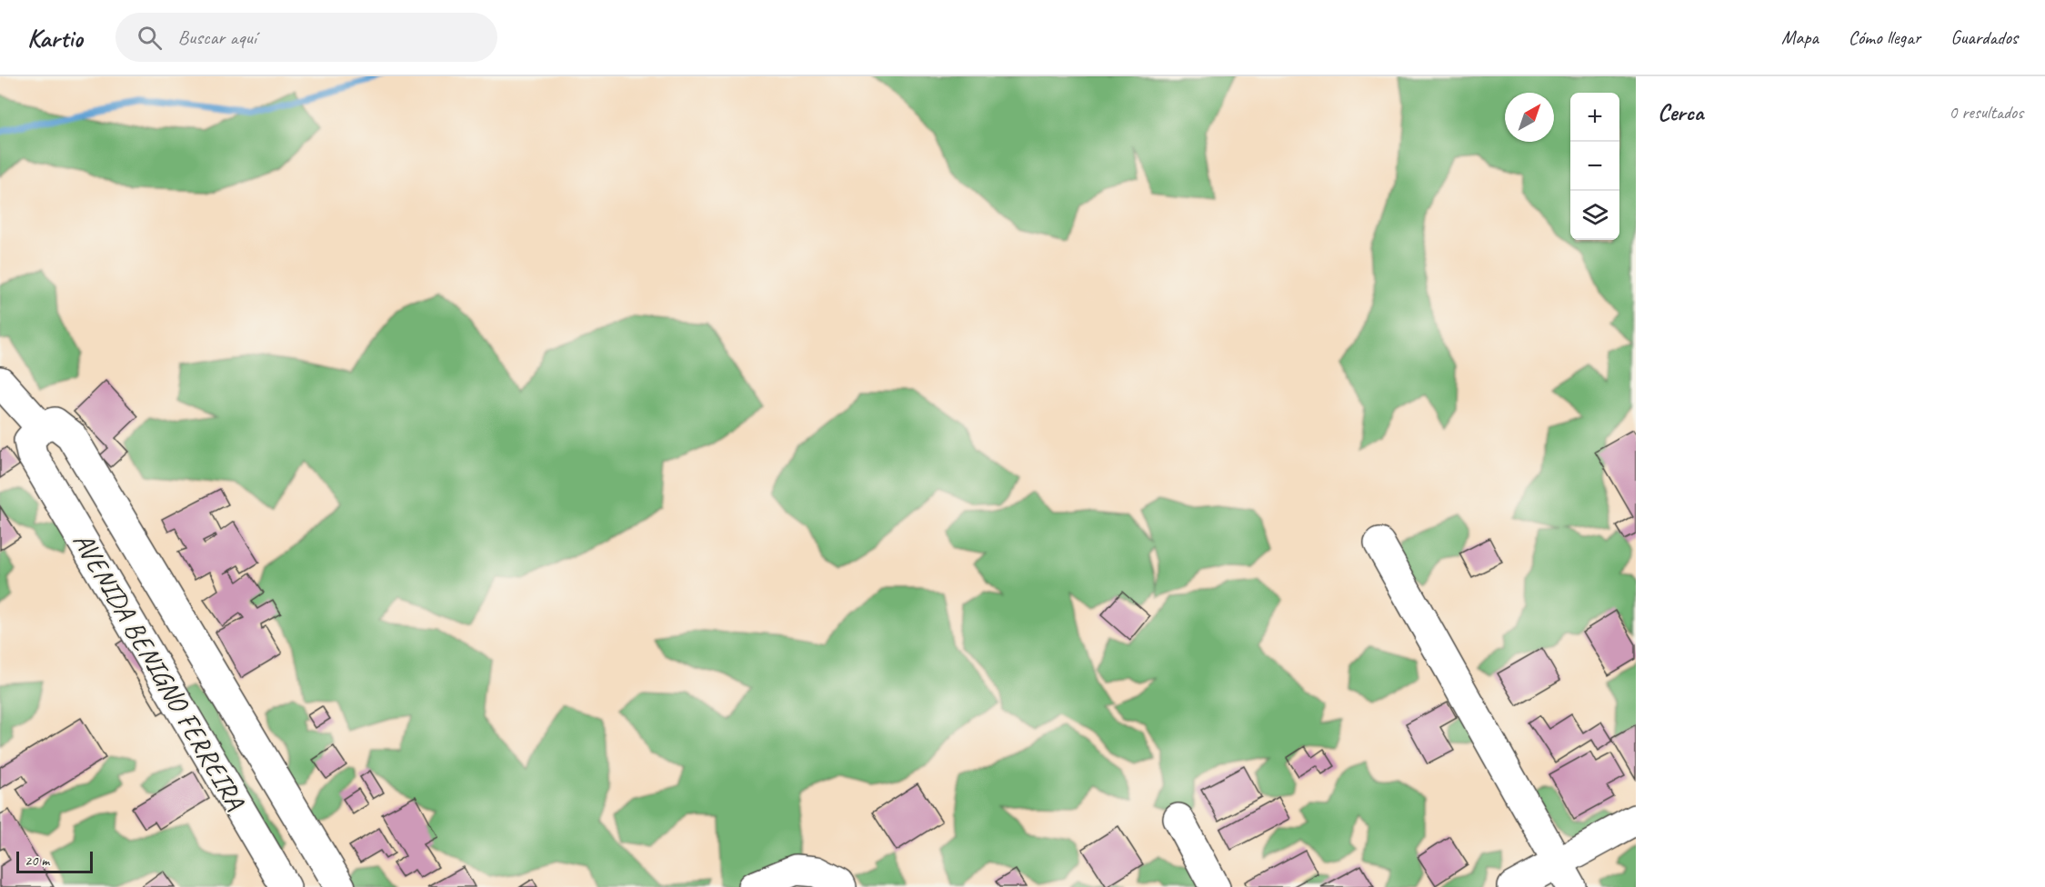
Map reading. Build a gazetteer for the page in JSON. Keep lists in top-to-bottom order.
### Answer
{
  "streets": {
    "street": ["AVENIDA BENIGNO FERREIRA"]
  },
  "scale_bar": "20 m",
  "north": "top right",
  "page": {
    "header": "Kartio",
    "search": "Buscar aquí",
    "nav": ["Mapa", "Cómo llegar", "Guardados"],
    "heading": ["Cerca", "0 resultados"],
    "map_buttons": ["+", "−"],
    "scale": "20 m"
  }
}
